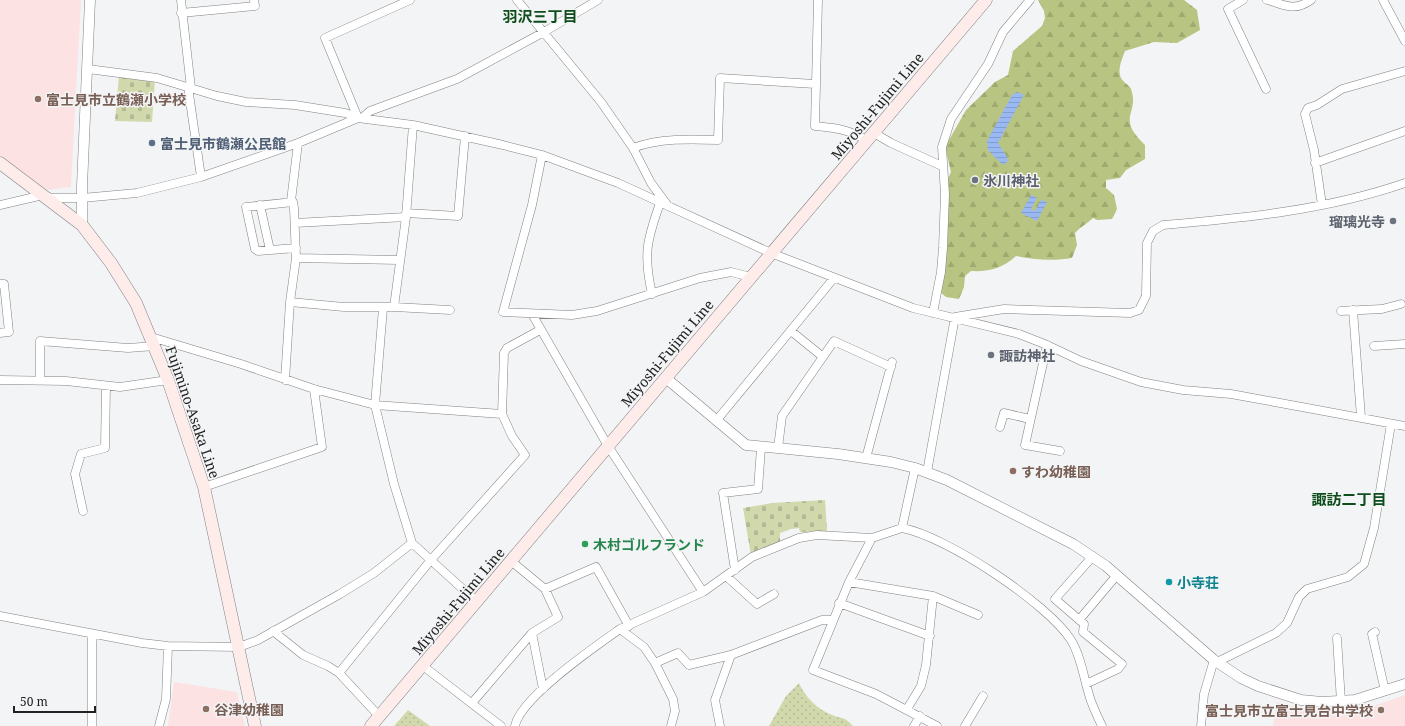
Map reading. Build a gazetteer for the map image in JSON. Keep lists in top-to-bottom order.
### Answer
{
  "streets": {
    "main road": ["Miyoshi-Fujimi Line", "Fujimino-Asaka Line"]
  },
  "districts": ["羽沢三丁目", "諏訪二丁目"],
  "places": [
    "富士見市立鶴瀬小学校",
    "富士見市鶴瀬公民館",
    "氷川神社",
    "瑠璃光寺",
    "諏訪神社",
    "すわ幼稚園",
    "木村ゴルフランド",
    "小寺荘",
    "谷津幼稚園",
    "富士見市立富士見台中学校"
  ],
  "scale_bar": "50 m"
}
